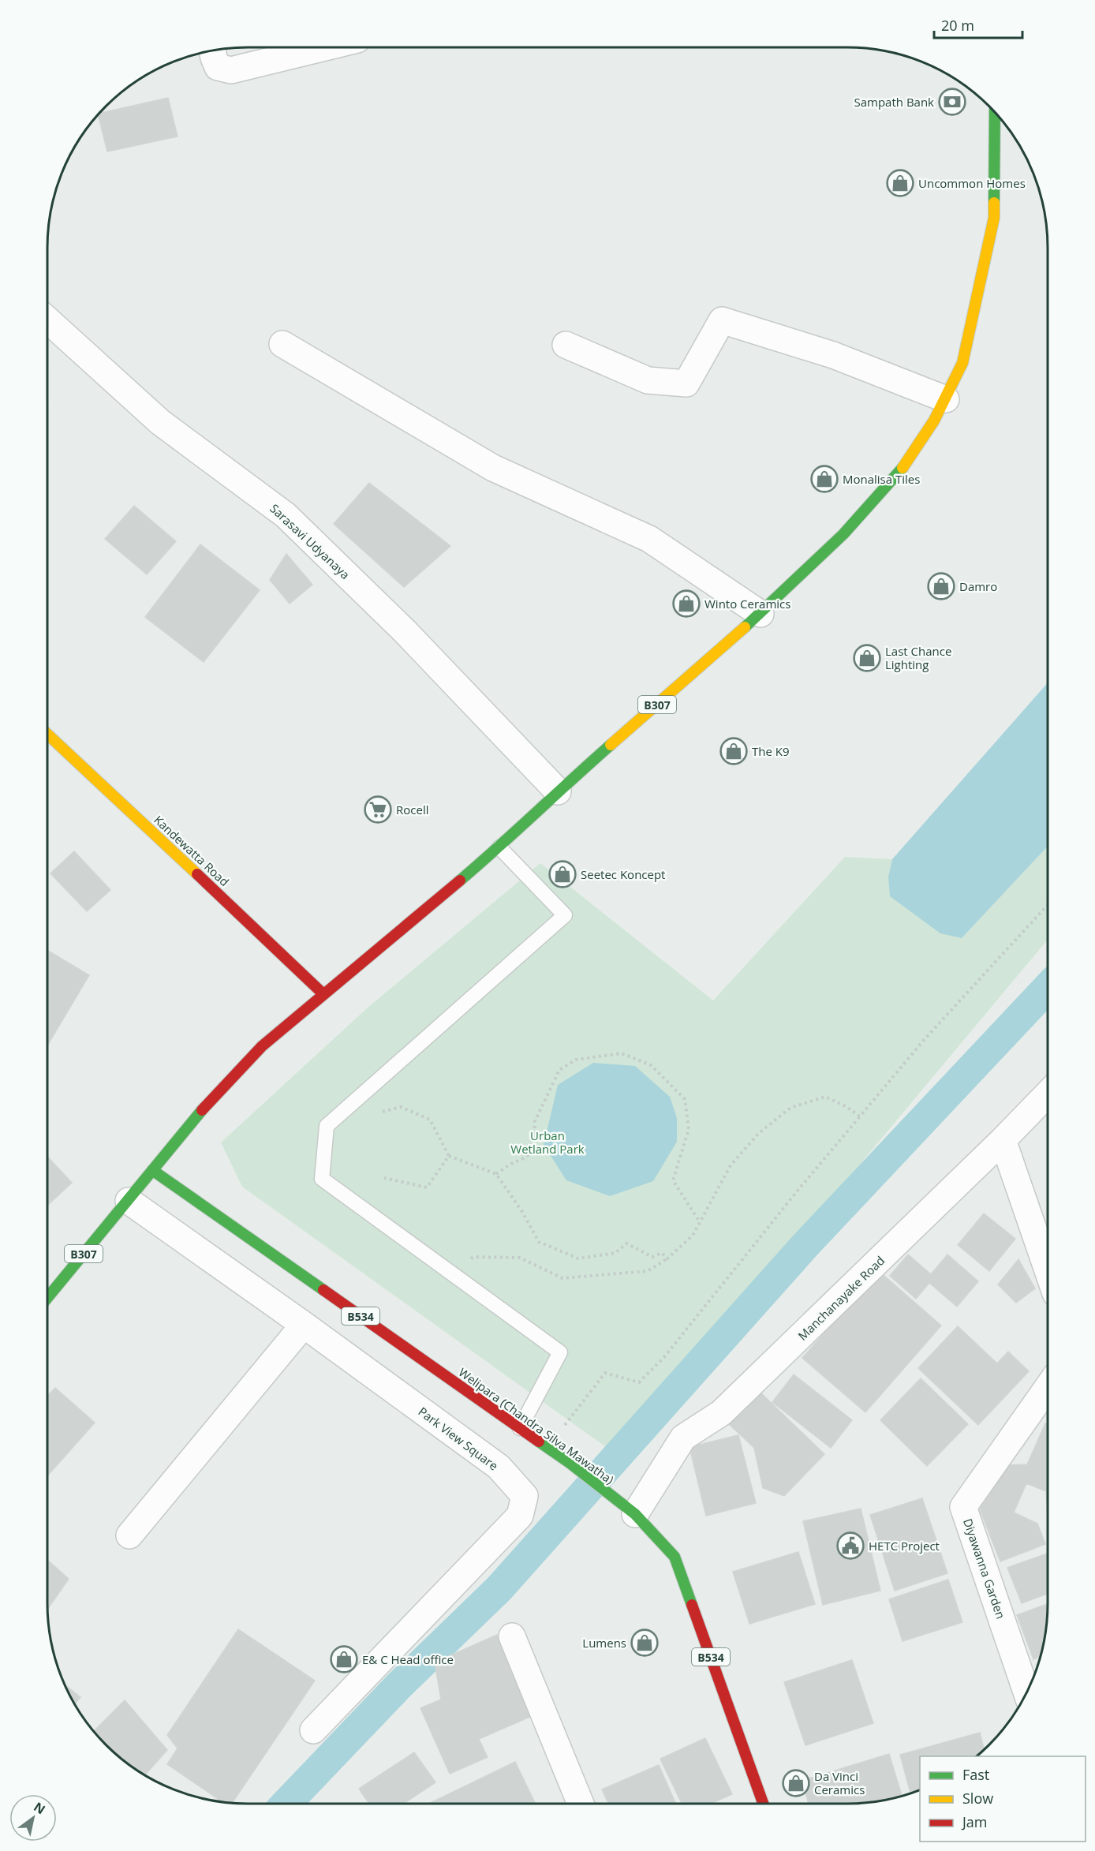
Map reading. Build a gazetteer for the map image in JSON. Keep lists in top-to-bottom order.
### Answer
{
  "streets": {
    "main road": [
      "B307",
      "Kandewatta Road",
      "B534",
      "Welipara (Chandra Silva Mawatha)"
    ],
    "street": [
      "Sarasavi Udyanaya",
      "Manchanayake Road",
      "Park View Square",
      "Diyawanna Garden"
    ]
  },
  "crossings": [
    ["Sarasavi Udyanaya", "B307"],
    ["B307", "Kandewatta Road"],
    ["B307", "Welipara (Chandra Silva Mawatha)"],
    ["B307", "Park View Square"],
    ["Manchanayake Road", "Welipara (Chandra Silva Mawatha)"]
  ],
  "parks": ["Urban Wetland Park"],
  "places": {
    "bank": ["Sampath Bank"],
    "shop": [
      "Uncommon Homes",
      "Monalisa Tiles",
      "Damro",
      "Winto Ceramics",
      "Last Chance Lighting",
      "The K9",
      "Seetec Koncept",
      "Lumens",
      "E& C Head office",
      "Da Vinci Ceramics"
    ],
    "supermarket": ["Rocell"],
    "public building": ["HETC Project"]
  },
  "legend": ["Fast", "Slow", "Jam"],
  "scale_bar": "20 m",
  "north": "top right"
}
